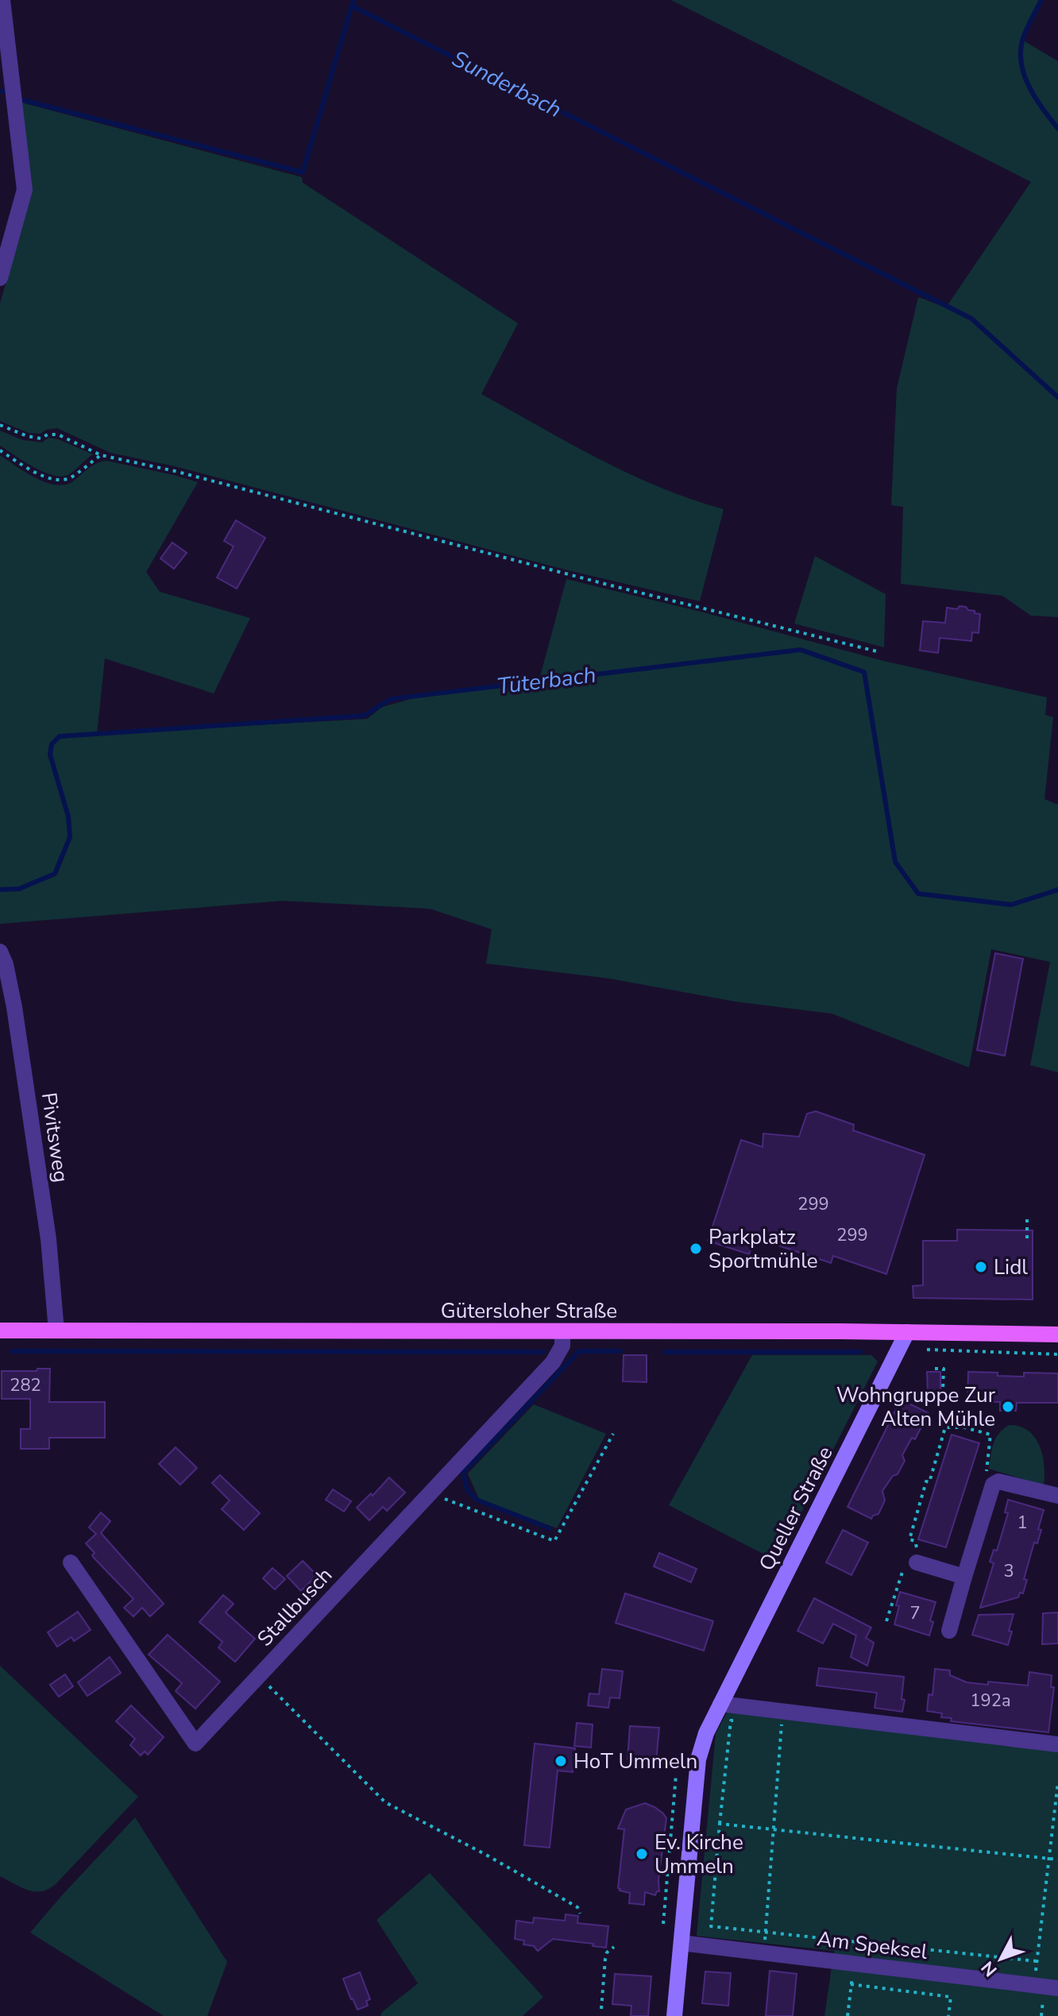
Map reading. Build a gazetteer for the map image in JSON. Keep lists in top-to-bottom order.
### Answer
{
  "streets": {
    "main road": ["Gütersloher Straße"],
    "street": [
      "Pivitsweg",
      "Queller Straße",
      "Stallbusch",
      "Am Speksel"
    ]
  },
  "crossings": [
    ["Pivitsweg", "Gütersloher Straße"],
    ["Gütersloher Straße", "Queller Straße"],
    ["Gütersloher Straße", "Stallbusch"],
    ["Queller Straße", "Am Speksel"]
  ],
  "water": ["Sunderbach", "Tüterbach"],
  "places": [
    "Parkplatz Sportmühle",
    "Lidl",
    "Wohngruppe Zur Alten Mühle",
    "HoT Ummeln",
    "Ev. Kirche Ummeln"
  ],
  "house_numbers": [
    "299",
    "299",
    "282",
    "1",
    "3",
    "7",
    "192a"
  ],
  "north": "bottom left"
}
